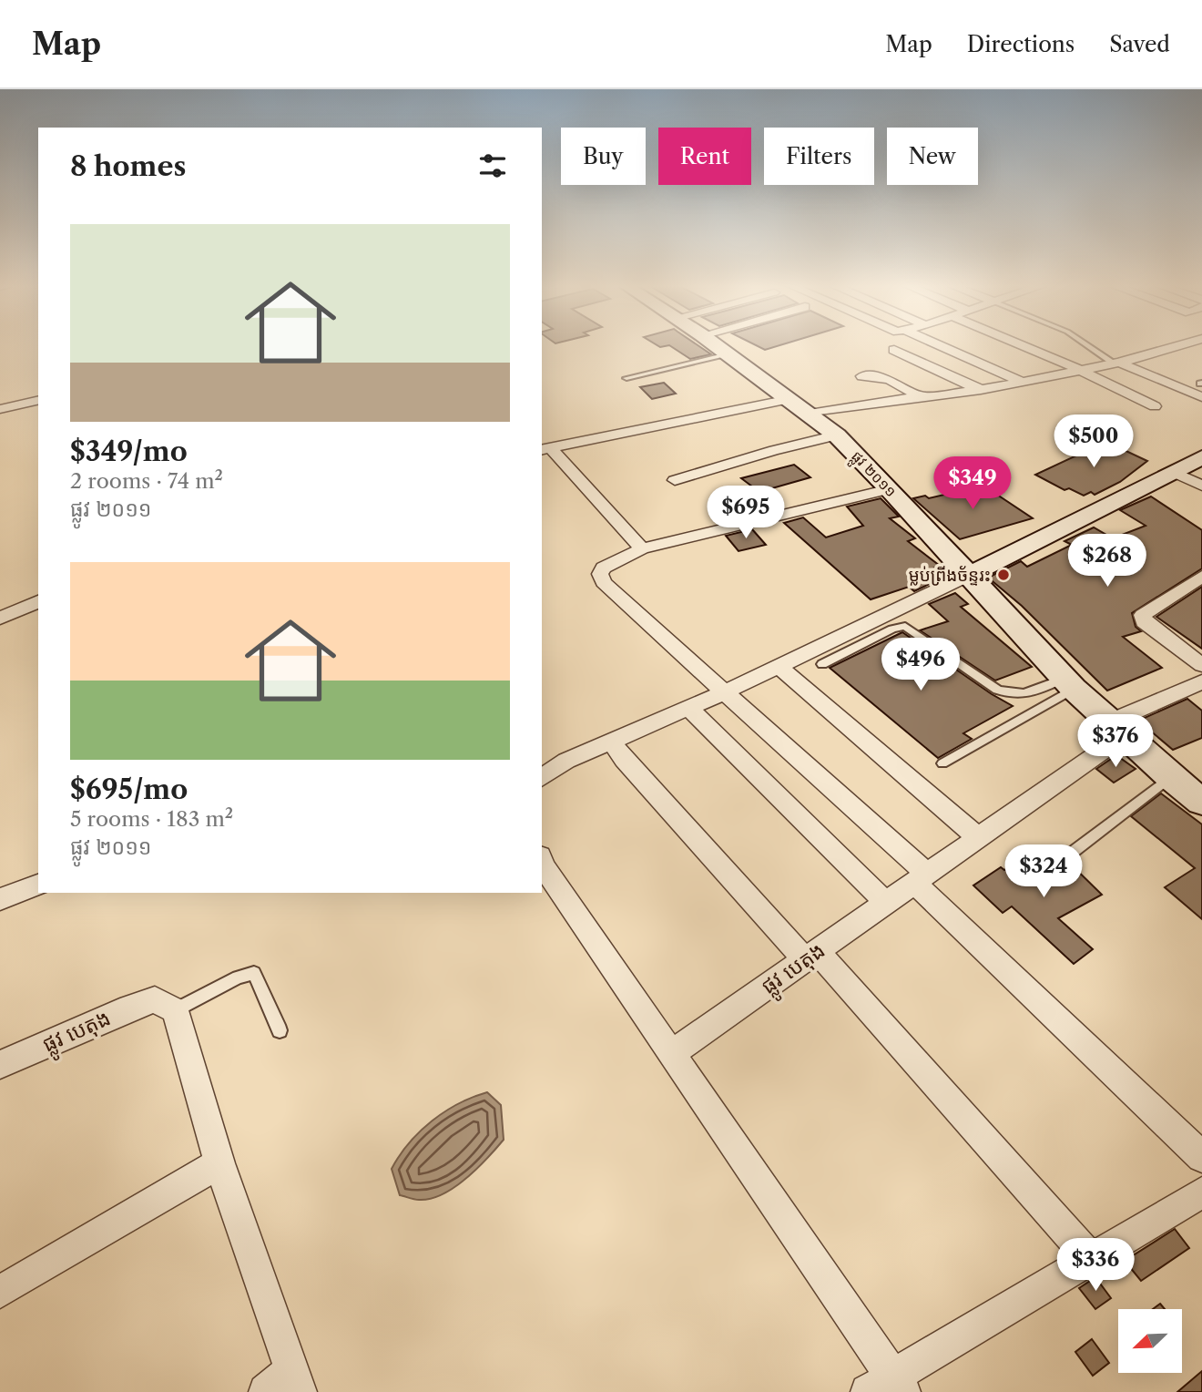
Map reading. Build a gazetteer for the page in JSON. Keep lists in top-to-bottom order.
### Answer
{
  "streets": {
    "main road": ["ផ្លូវ ២០១១"],
    "street": ["ផ្លូវ បេតុង"]
  },
  "places": ["ម្លប់ព្រីងច័ន្ទរះ"],
  "north": "bottom left",
  "page": {
    "header": "Map",
    "nav": ["Map", "Directions", "Saved"],
    "chip": [
      "Buy",
      "Rent",
      "Filters",
      "New"
    ],
    "heading": "8 homes",
    "list": [
      {
        "name": "$349/mo",
        "note": "2 rooms · 74 m² · ផ្លូវ ២០១១"
      },
      {
        "name": "$695/mo",
        "note": "5 rooms · 183 m² · ផ្លូវ ២០១១"
      }
    ],
    "price": [
      "$500",
      "$349",
      "$695",
      "$268",
      "$496",
      "$376",
      "$324",
      "$336"
    ]
  }
}
